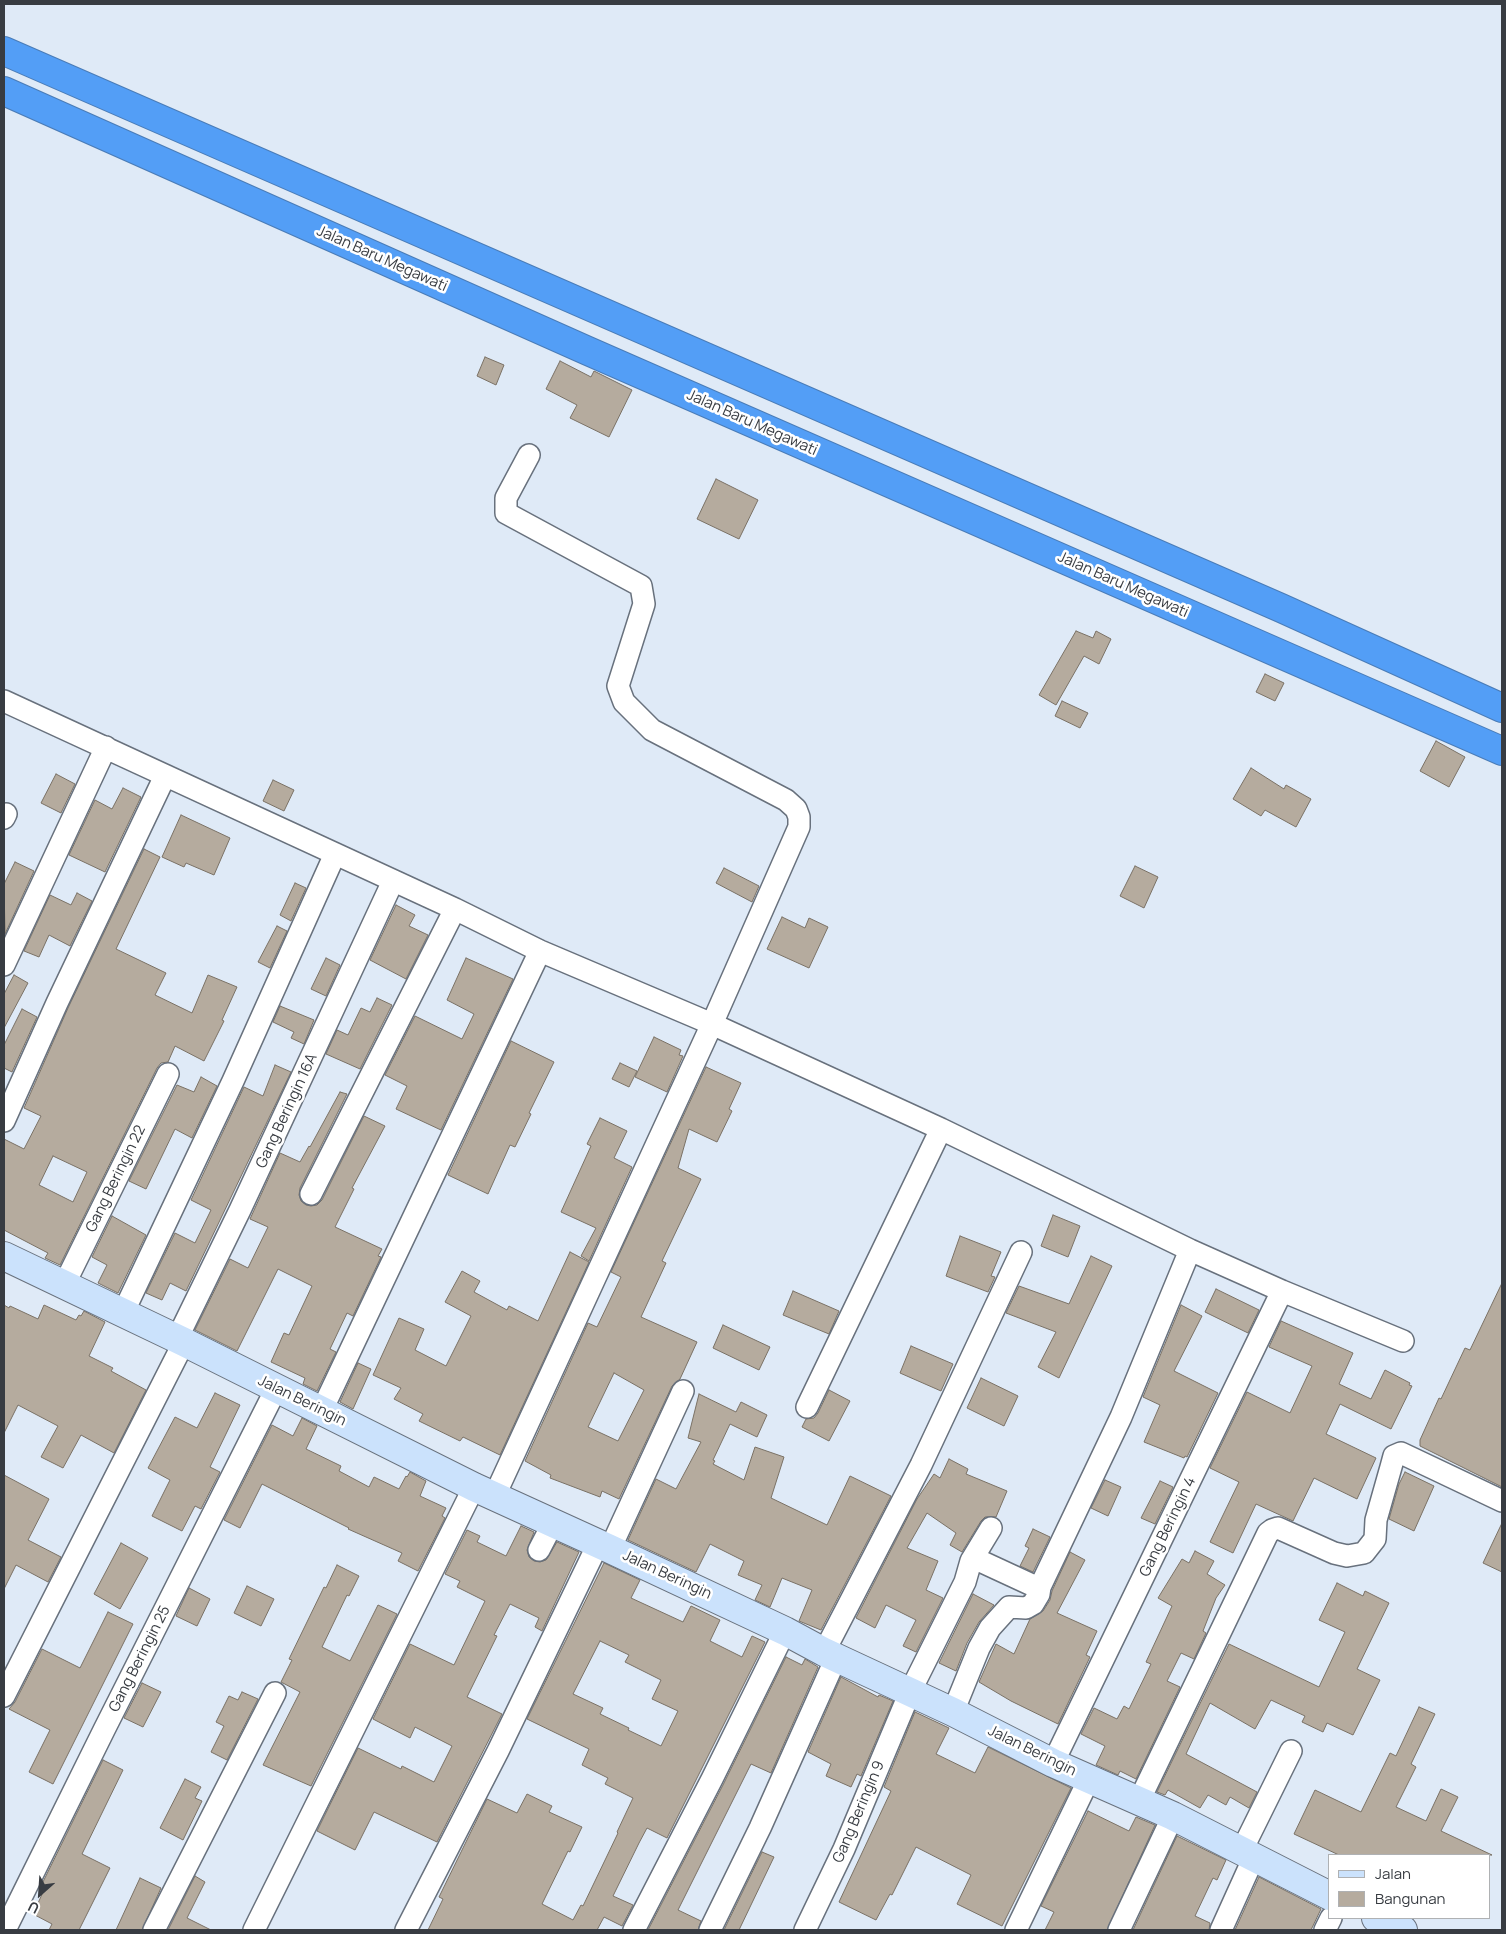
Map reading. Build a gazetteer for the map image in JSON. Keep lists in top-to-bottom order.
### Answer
{
  "streets": {
    "highway": ["Jalan Baru Megawati"],
    "street": [
      "Gang Beringin 16A",
      "Gang Beringin 22",
      "Jalan Beringin",
      "Gang Beringin 4",
      "Gang Beringin 25",
      "Gang Beringin 9"
    ]
  },
  "crossings": [
    ["Gang Beringin 16A", "Jalan Beringin"],
    ["Gang Beringin 22", "Jalan Beringin"],
    ["Jalan Beringin", "Gang Beringin 4"],
    ["Jalan Beringin", "Gang Beringin 25"],
    ["Jalan Beringin", "Gang Beringin 9"]
  ],
  "legend": ["Jalan", "Bangunan"],
  "north": "bottom left"
}
